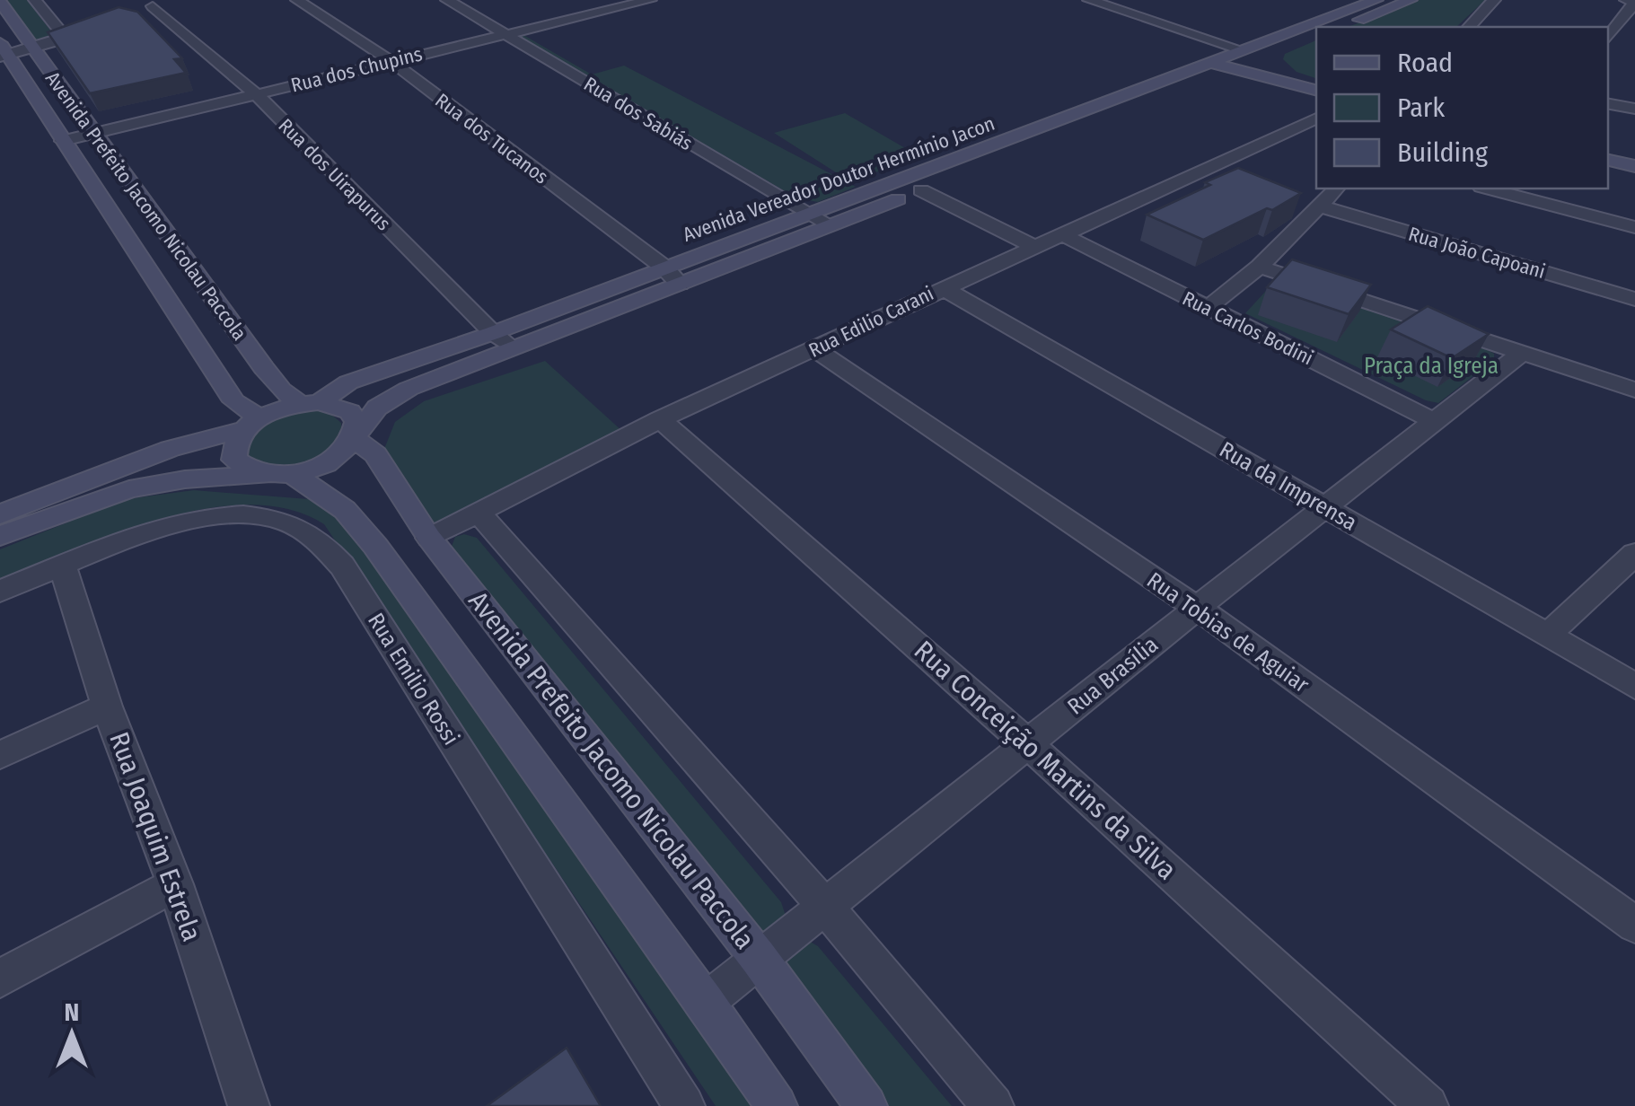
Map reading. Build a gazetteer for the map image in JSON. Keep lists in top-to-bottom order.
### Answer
{
  "streets": {
    "street": [
      "Rua dos Chupins",
      "Rua dos Sabiás",
      "Rua dos Tucanos",
      "Rua dos Uirapurus",
      "Avenida Vereador Doutor Hermínio Jacon",
      "Avenida Prefeito Jacomo Nicolau Paccola",
      "Rua João Capoani",
      "Rua Edilio Carani",
      "Rua Carlos Bodini",
      "Rua da Imprensa",
      "Rua Tobias de Aguiar",
      "Rua Brasília",
      "Rua Emilio Rossi",
      "Rua Conceição Martins da Silva",
      "Rua Joaquim Estrela"
    ]
  },
  "crossings": [
    ["Rua dos Chupins", "Rua dos Sabiás"],
    ["Rua dos Chupins", "Rua dos Tucanos"],
    ["Rua dos Chupins", "Rua dos Uirapurus"],
    ["Rua dos Chupins", "Avenida Prefeito Jacomo Nicolau Paccola"],
    ["Rua dos Sabiás", "Avenida Vereador Doutor Hermínio Jacon"],
    ["Rua dos Tucanos", "Avenida Vereador Doutor Hermínio Jacon"],
    ["Rua dos Uirapurus", "Avenida Vereador Doutor Hermínio Jacon"],
    ["Avenida Vereador Doutor Hermínio Jacon", "Avenida Prefeito Jacomo Nicolau Paccola"],
    ["Avenida Prefeito Jacomo Nicolau Paccola", "Rua Edilio Carani"],
    ["Avenida Prefeito Jacomo Nicolau Paccola", "Rua Brasília"],
    ["Rua Edilio Carani", "Rua Carlos Bodini"],
    ["Rua Edilio Carani", "Rua da Imprensa"],
    ["Rua Edilio Carani", "Rua Tobias de Aguiar"],
    ["Rua Edilio Carani", "Rua Conceição Martins da Silva"],
    ["Rua Carlos Bodini", "Rua Brasília"],
    ["Rua da Imprensa", "Rua Brasília"],
    ["Rua Tobias de Aguiar", "Rua Brasília"],
    ["Rua Brasília", "Rua Conceição Martins da Silva"],
    ["Rua Emilio Rossi", "Rua Joaquim Estrela"]
  ],
  "parks": ["Praça da Igreja"],
  "legend": ["Road", "Park", "Building"],
  "north": "top"
}
